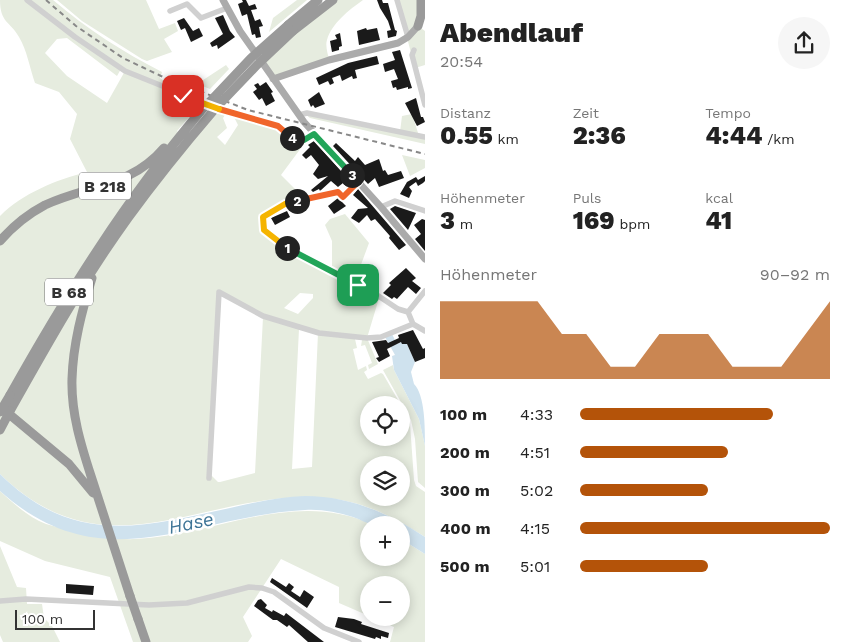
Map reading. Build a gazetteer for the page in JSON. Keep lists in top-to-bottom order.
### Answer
{
  "streets": {
    "highway": ["B 218", "B 68"]
  },
  "crossings": [
    ["B 218", "B 68"]
  ],
  "water": ["Hase"],
  "scale_bar": "100 m",
  "page": {
    "heading": ["Abendlauf", "20:54"],
    "stats": [
      ["Distanz", "0.55 km"],
      ["Zeit", "2:36"],
      ["Tempo", "4:44 /km"],
      ["Höhenmeter", "3 m"],
      ["Puls", "169 bpm"],
      ["kcal", "41"]
    ],
    "pins": [
      "4",
      "3",
      "2",
      "1"
    ],
    "chart": ["Höhenmeter", "90–92 m"],
    "list": [
      {
        "name": "100 m",
        "note": "4:33"
      },
      {
        "name": "200 m",
        "note": "4:51"
      },
      {
        "name": "300 m",
        "note": "5:02"
      },
      {
        "name": "400 m",
        "note": "4:15"
      },
      {
        "name": "500 m",
        "note": "5:01"
      }
    ],
    "map_buttons": ["+", "−"],
    "scale": "100 m"
  }
}
